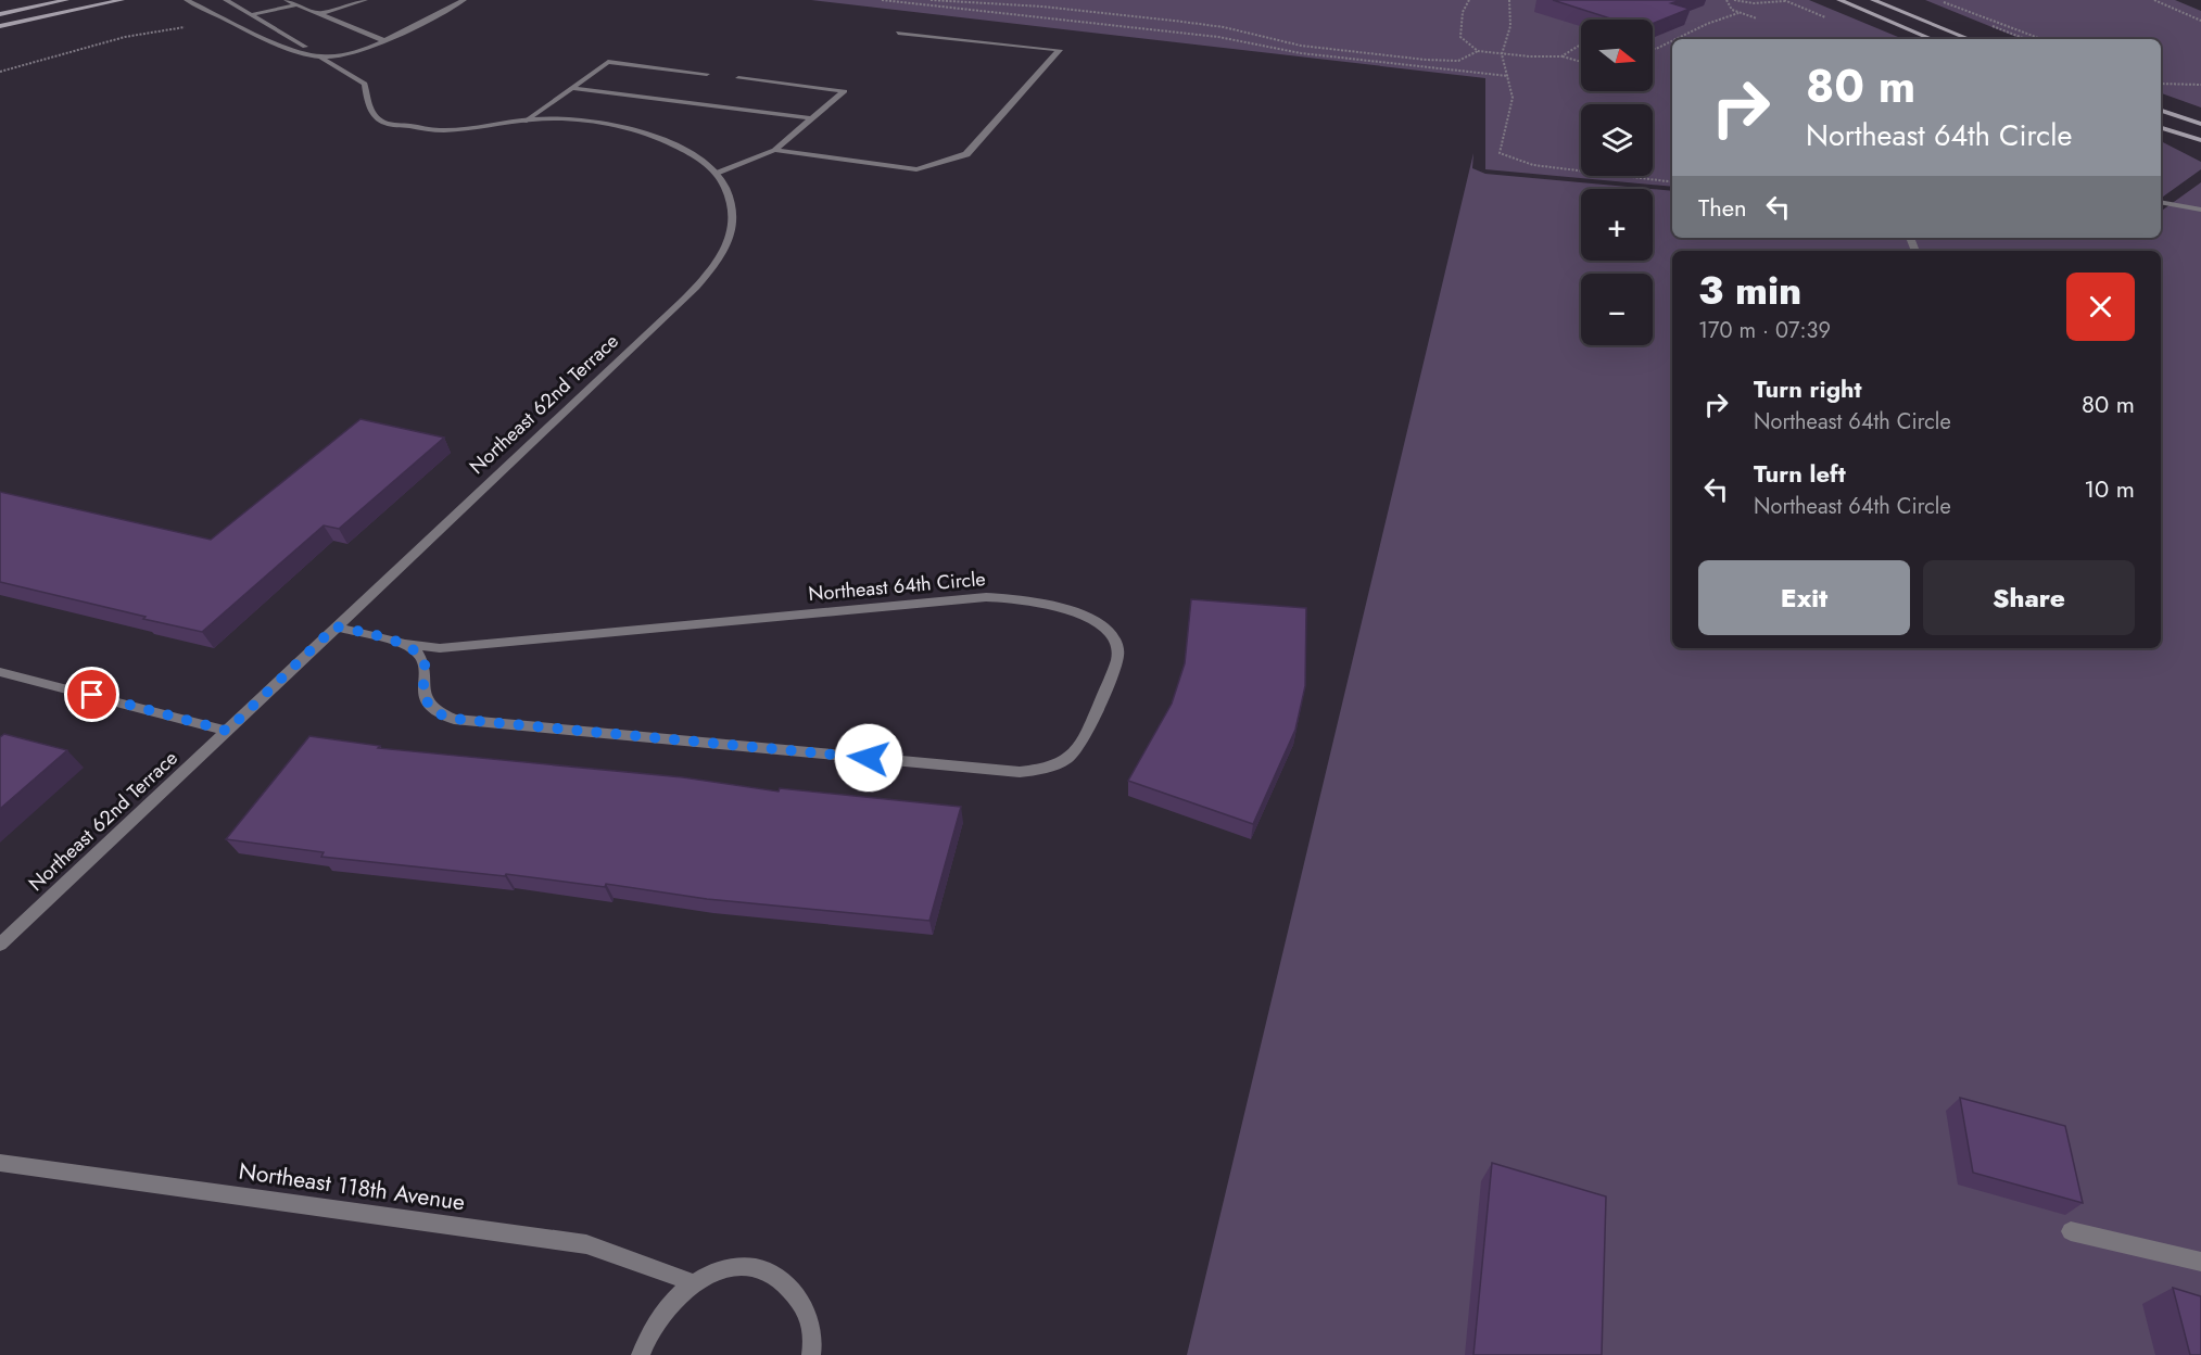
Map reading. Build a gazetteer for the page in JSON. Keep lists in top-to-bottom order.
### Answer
{
  "streets": {
    "street": ["Northeast 62nd Terrace", "Northeast 64th Circle", "Northeast 118th Avenue"]
  },
  "crossings": [
    ["Northeast 62nd Terrace", "Northeast 64th Circle"]
  ],
  "north": "right",
  "page": {
    "map_buttons": ["+", "−"],
    "turn": ["80 m", "Northeast 64th Circle"],
    "then": "Then",
    "heading": ["3 min", "170 m · 07:39"],
    "list": [
      {
        "name": "Turn right",
        "note": "Northeast 64th Circle",
        "value": "80 m"
      },
      {
        "name": "Turn left",
        "note": "Northeast 64th Circle",
        "value": "10 m"
      }
    ],
    "buttons": ["Exit", "Share"]
  }
}
